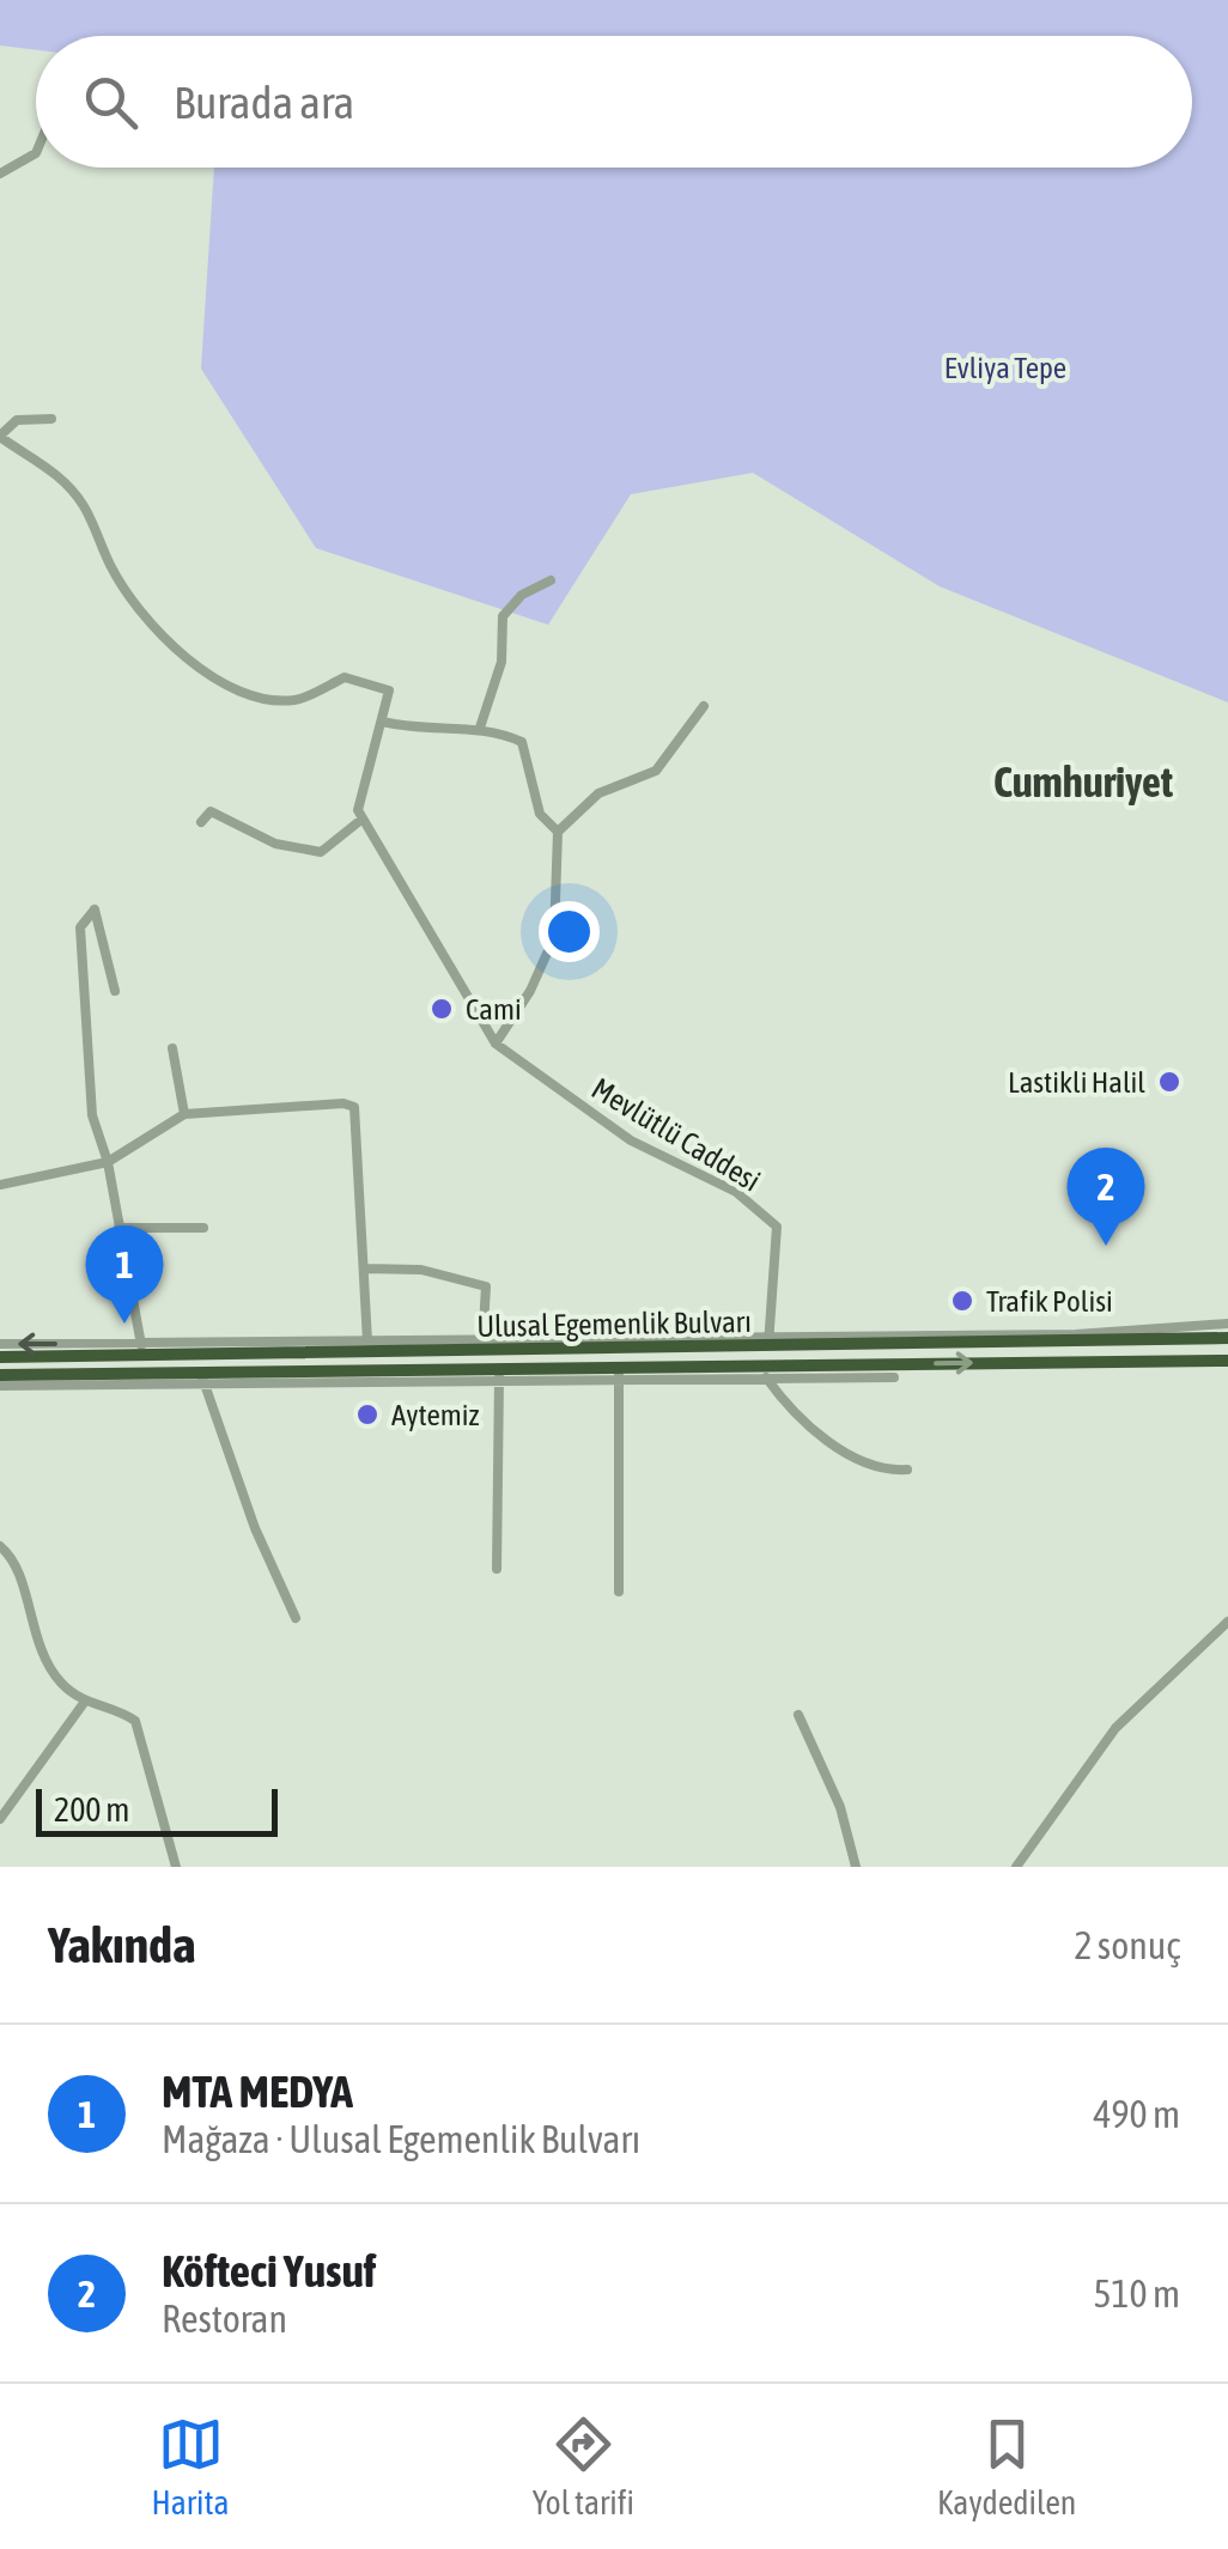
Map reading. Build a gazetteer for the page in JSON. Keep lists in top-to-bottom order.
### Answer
{
  "streets": {
    "highway": ["Ulusal Egemenlik Bulvarı"],
    "street": ["Mevlütlü Caddesi"]
  },
  "crossings": [
    ["Mevlütlü Caddesi", "Ulusal Egemenlik Bulvarı"]
  ],
  "districts": ["Cumhuriyet"],
  "parks": ["Evliya Tepe"],
  "places": [
    "Cami",
    "Lastikli Halil",
    "Trafik Polisi",
    "Aytemiz"
  ],
  "scale_bar": "200 m",
  "page": {
    "search": "Burada ara",
    "pins": ["2", "1"],
    "scale": "200 m",
    "heading": ["Yakında", "2 sonuç"],
    "list": [
      {
        "mark": "1",
        "name": "MTA MEDYA",
        "note": "Mağaza · Ulusal Egemenlik Bulvarı",
        "value": "490 m"
      },
      {
        "mark": "2",
        "name": "Köfteci Yusuf",
        "note": "Restoran",
        "value": "510 m"
      }
    ],
    "nav": ["Harita", "Yol tarifi", "Kaydedilen"]
  }
}
